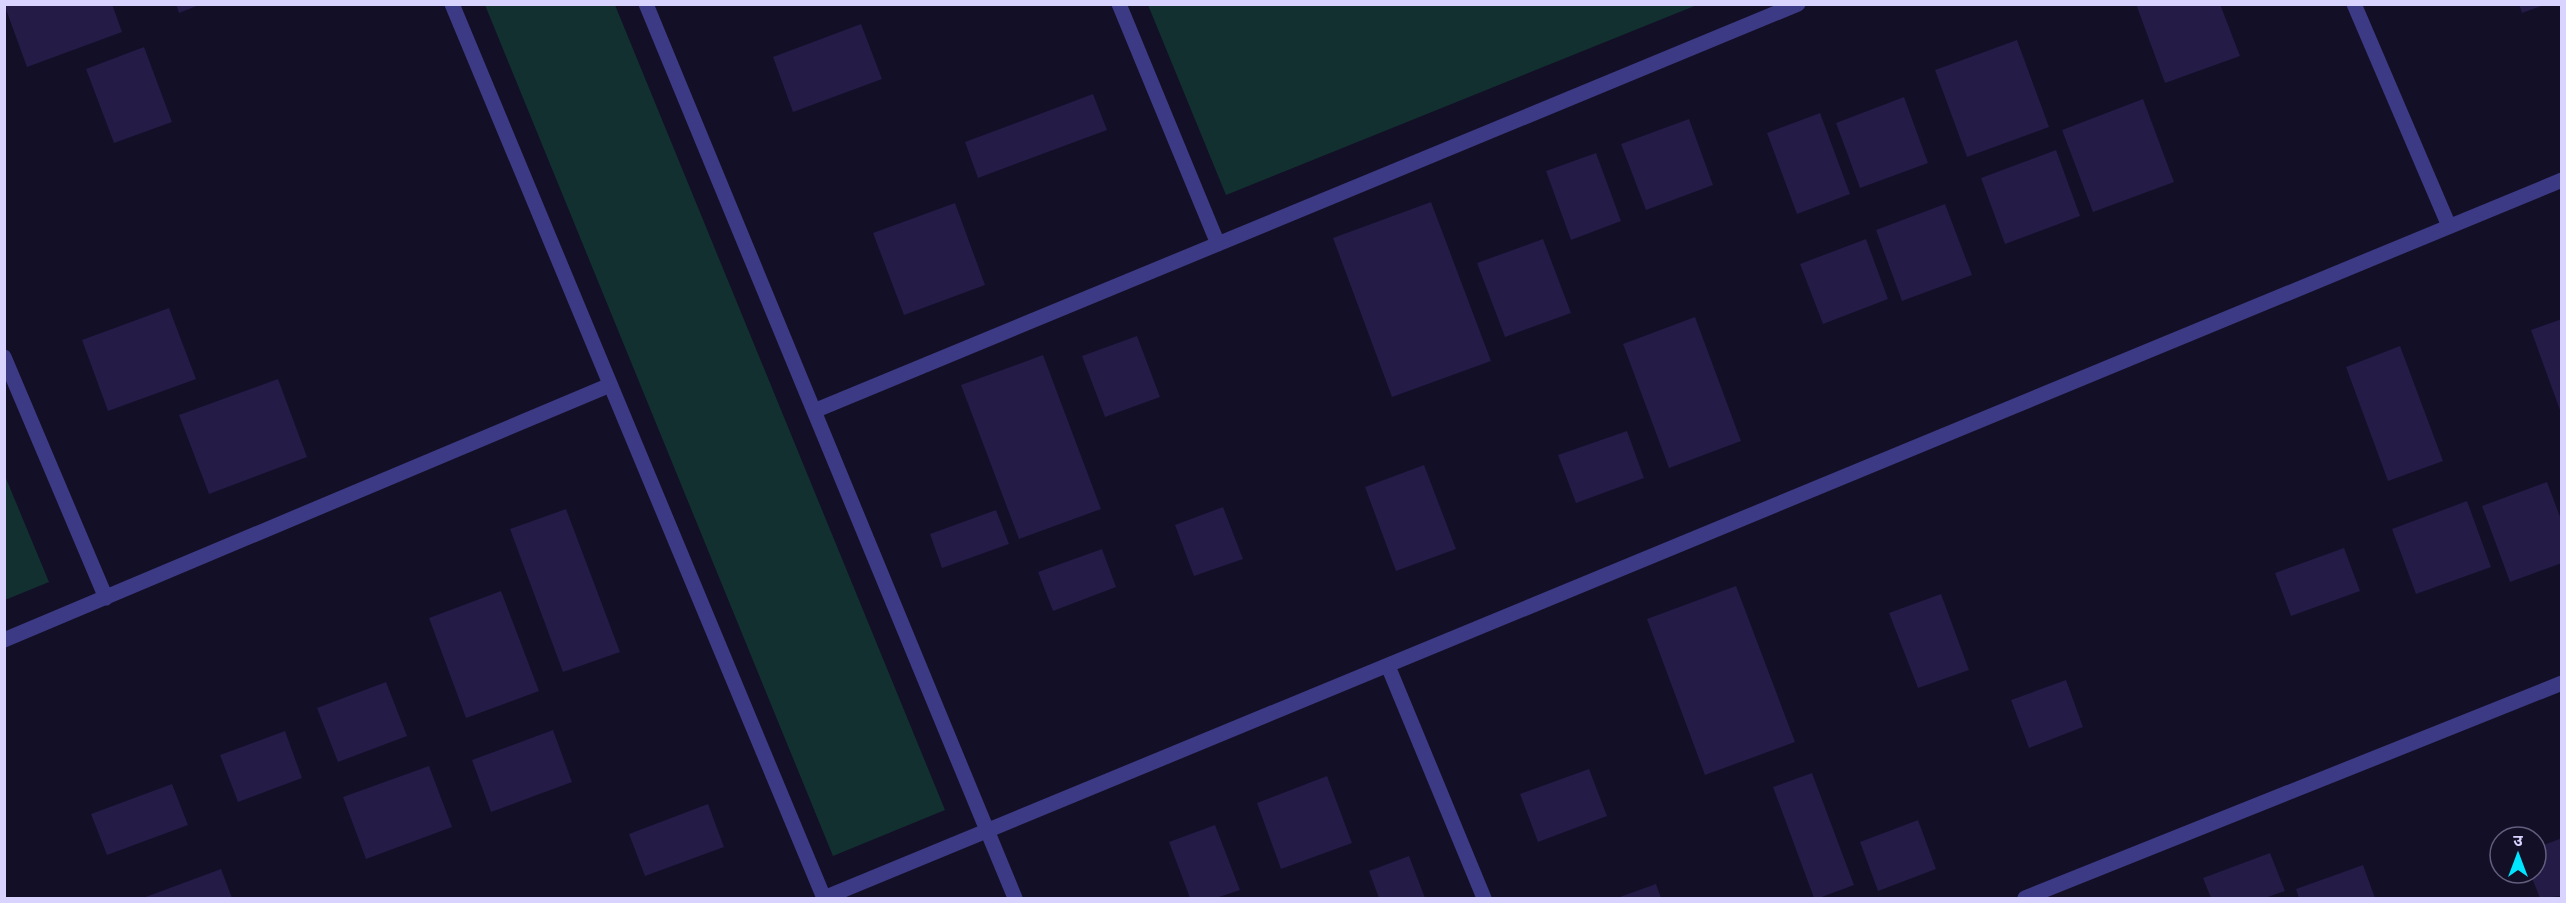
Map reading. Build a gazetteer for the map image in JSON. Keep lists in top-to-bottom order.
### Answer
{
  "north": "top"
}
